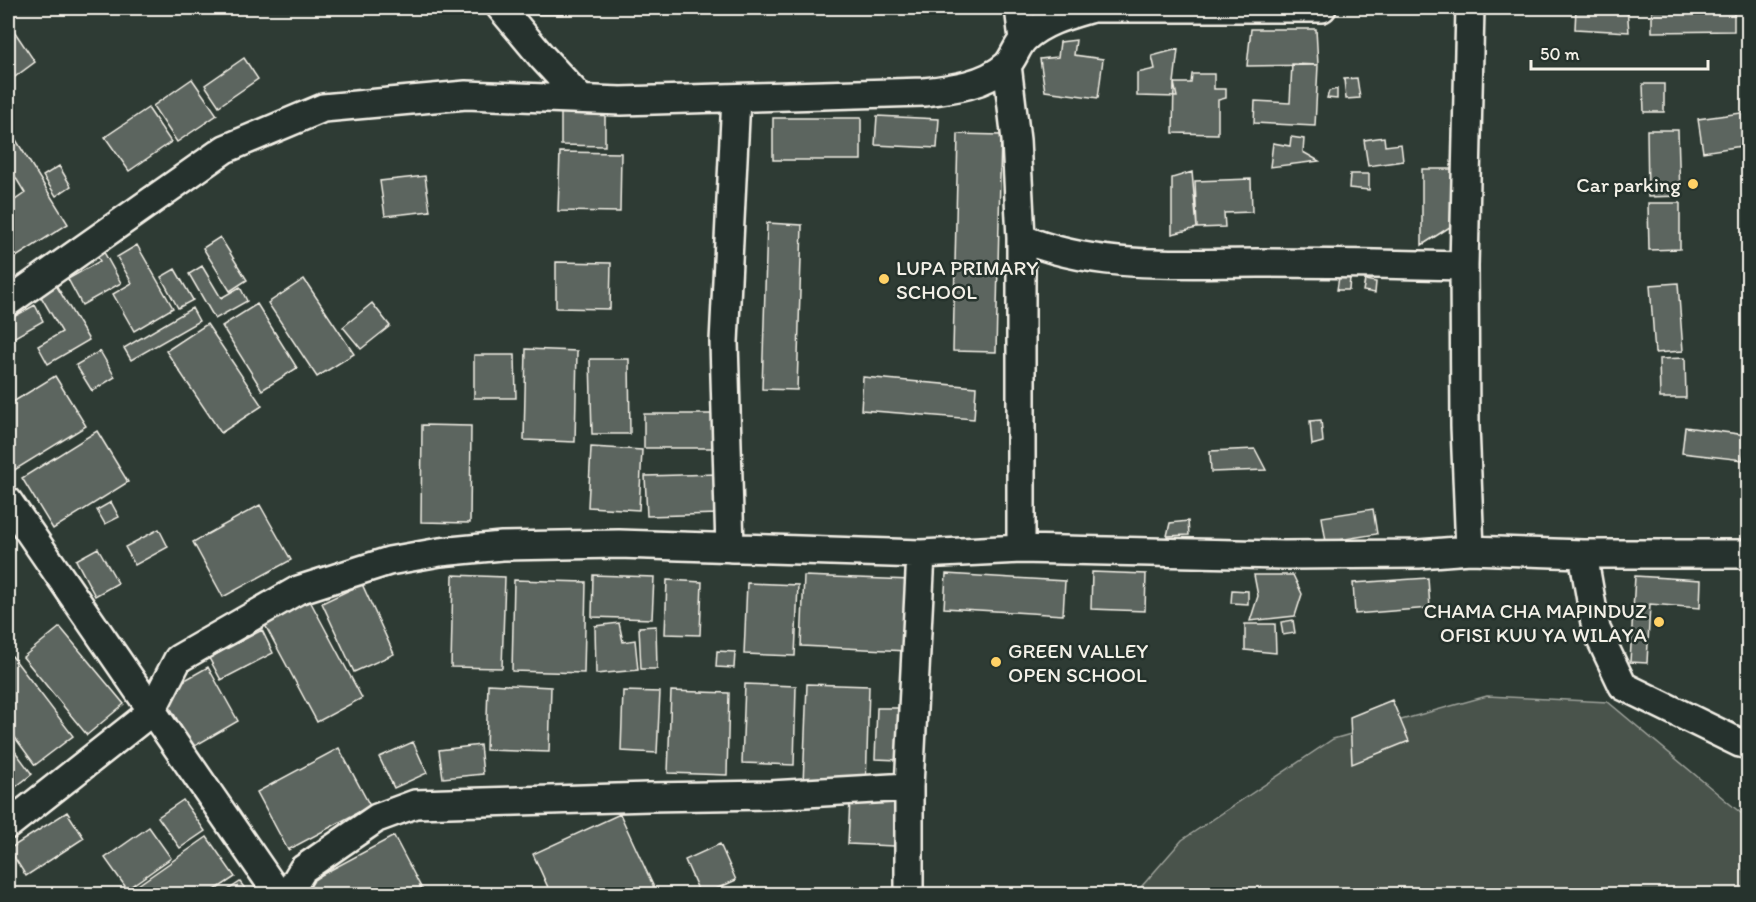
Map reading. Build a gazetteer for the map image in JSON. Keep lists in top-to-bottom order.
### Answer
{
  "places": [
    "Car parking",
    "LUPA PRIMARY SCHOOL",
    "CHAMA CHA MAPINDUZ OFISI KUU YA WILAYA",
    "GREEN VALLEY OPEN SCHOOL"
  ],
  "scale_bar": "50 m"
}
